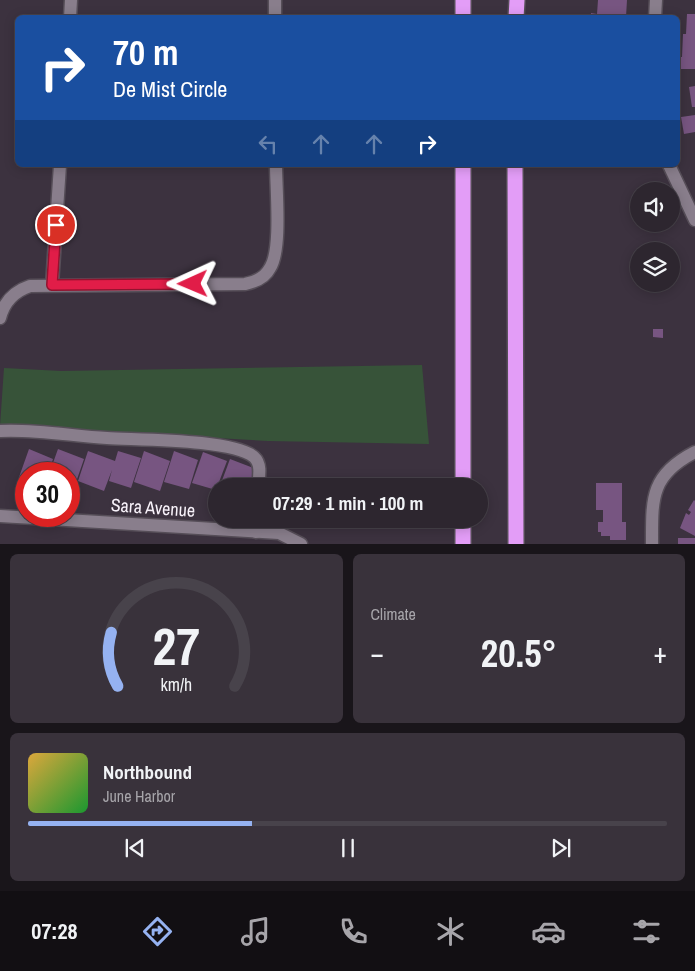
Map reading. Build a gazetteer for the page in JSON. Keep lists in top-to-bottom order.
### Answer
{
  "streets": {
    "street": ["Sara Avenue"]
  },
  "page": {
    "turn": ["70 m", "De Mist Circle"],
    "limit": "30",
    "trip": "07:29 · 1 min · 100 m",
    "tile": "Climate",
    "heat": ["−", "20.5°", "+"],
    "song": ["Northbound", "June Harbor"],
    "tabs": "07:28",
    "gauge": ["27", "km/h"]
  }
}
